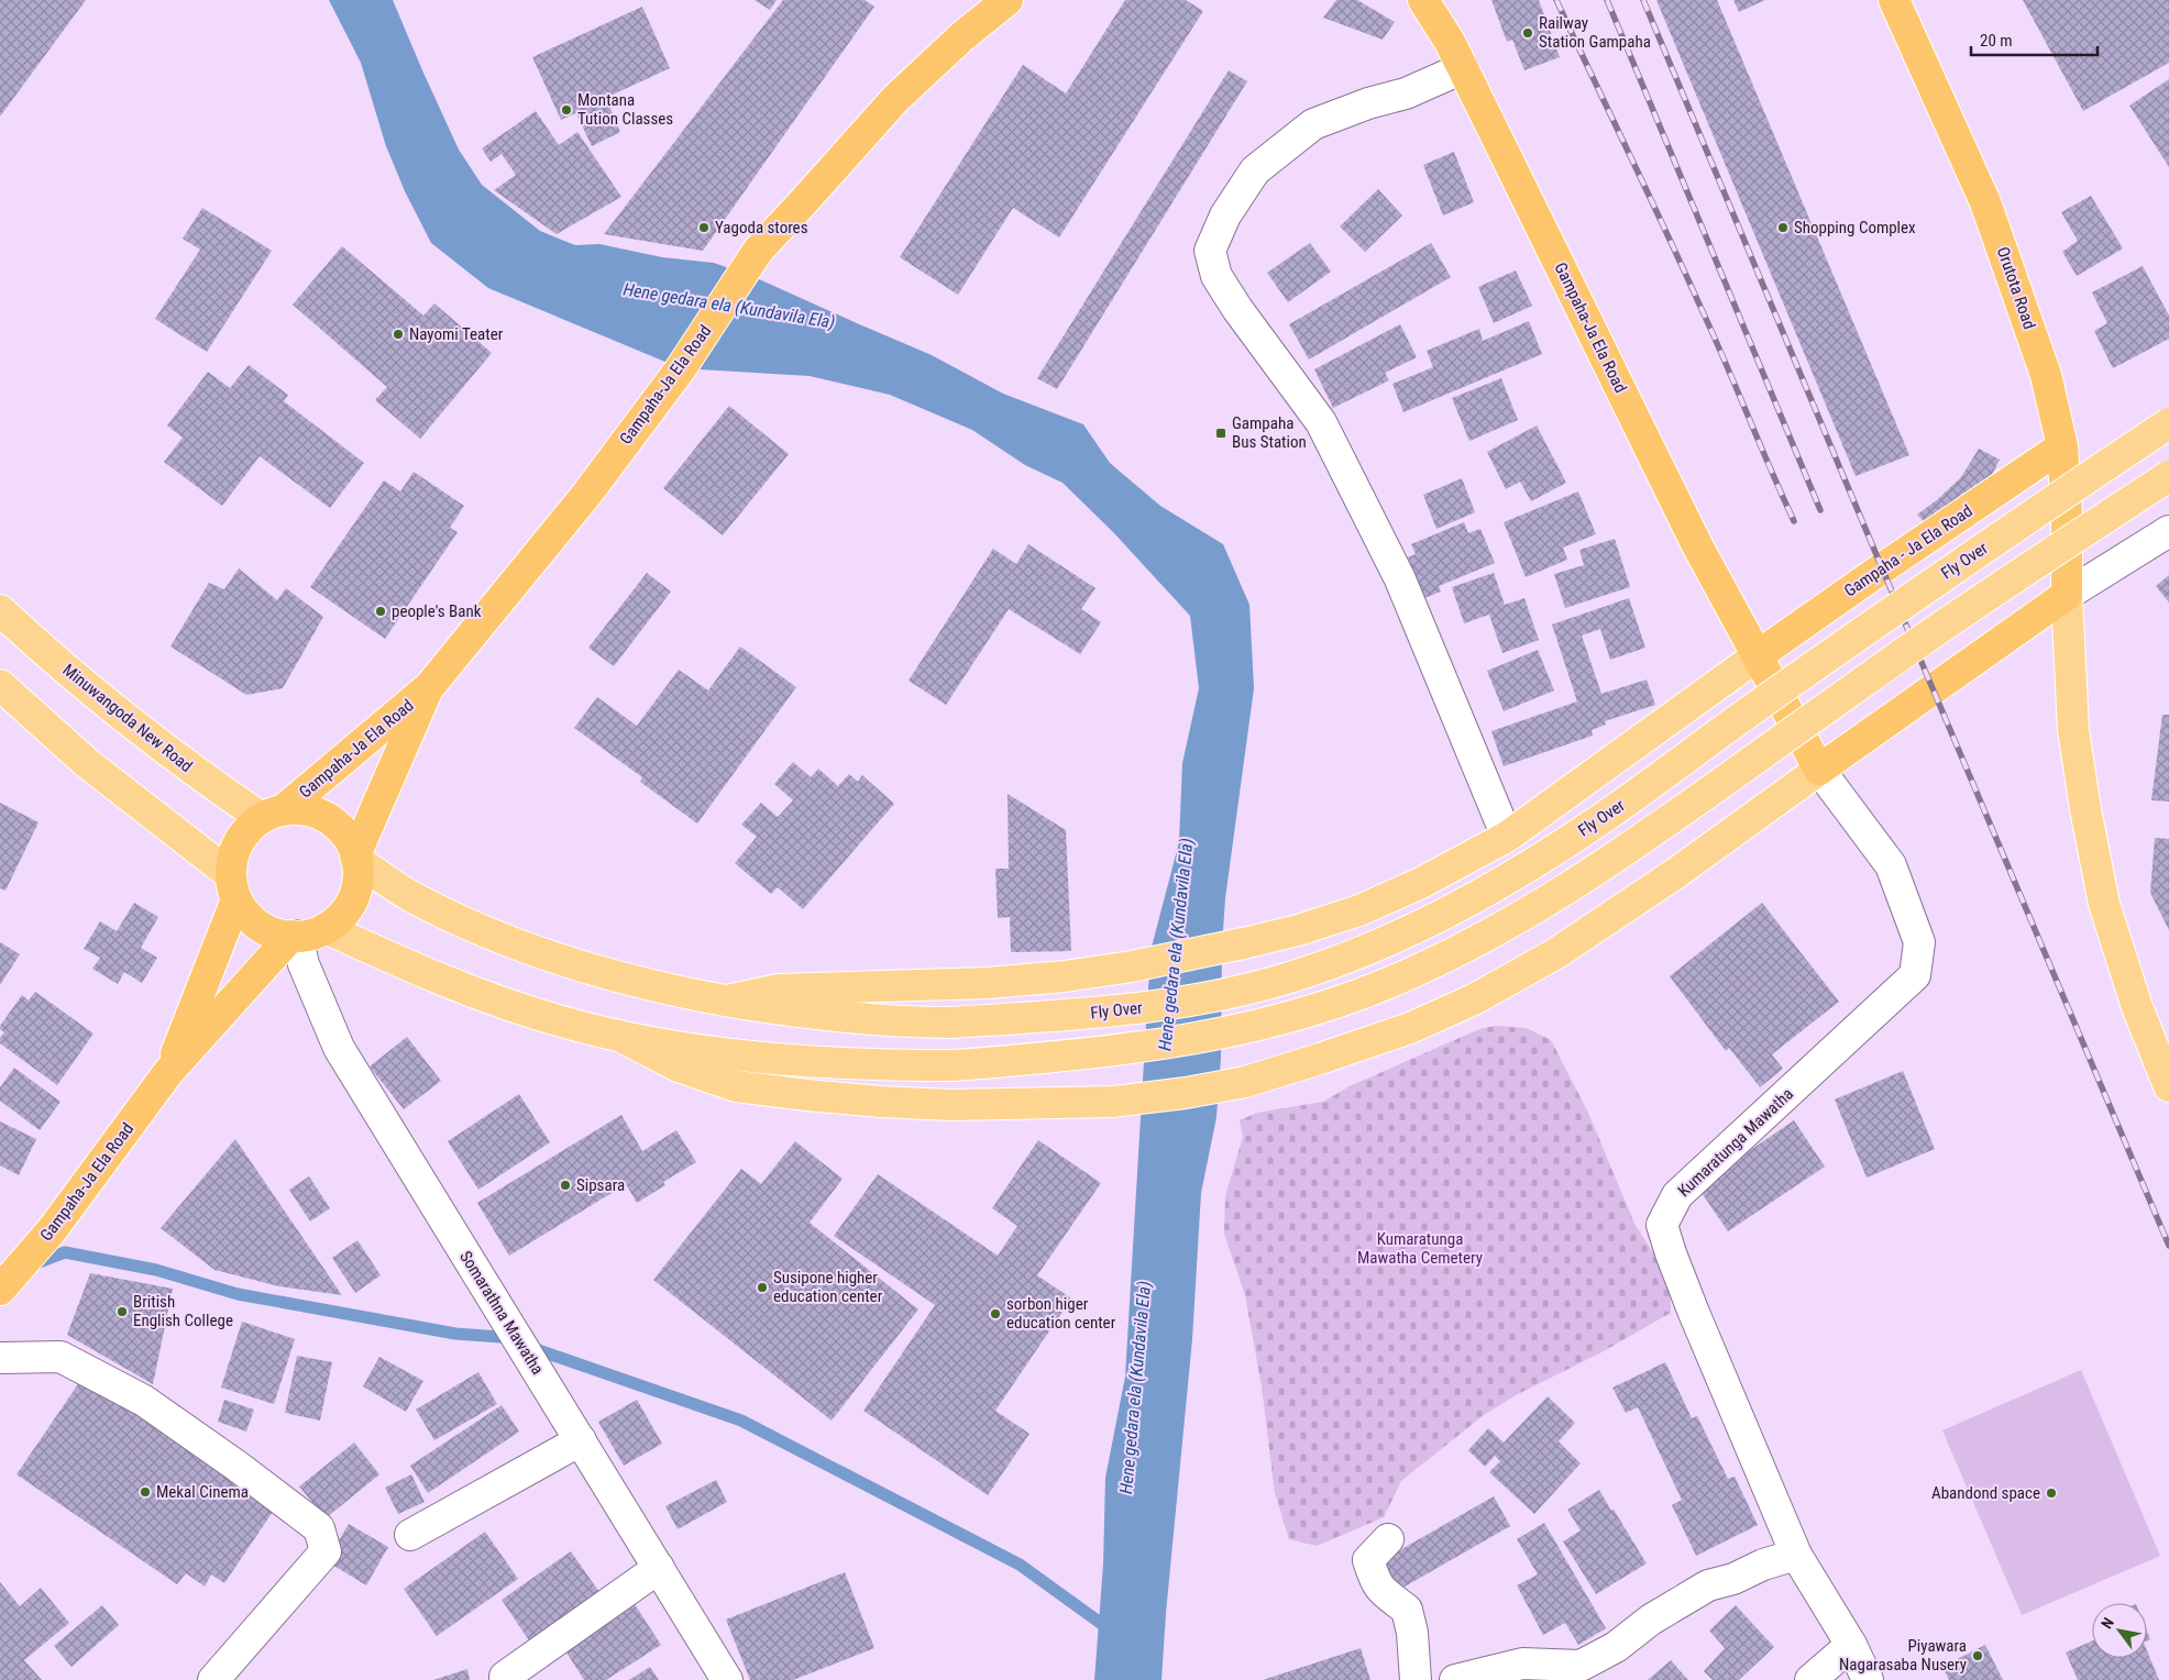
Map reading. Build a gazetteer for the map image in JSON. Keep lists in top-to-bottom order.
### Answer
{
  "streets": {
    "highway": ["Orutota Road", "Gampaha-Ja Ela Road", "Gampaha - Ja Ela Road"],
    "main road": ["Fly Over", "Minuwangoda New Road"],
    "street": ["Kumaratunga Mawatha", "Somarathna Mawatha"]
  },
  "crossings": [
    ["Orutota Road", "Gampaha - Ja Ela Road"],
    ["Gampaha-Ja Ela Road", "Gampaha - Ja Ela Road"],
    ["Gampaha-Ja Ela Road", "Fly Over"],
    ["Gampaha-Ja Ela Road", "Minuwangoda New Road"],
    ["Gampaha-Ja Ela Road", "Kumaratunga Mawatha"],
    ["Gampaha-Ja Ela Road", "Somarathna Mawatha"],
    ["Fly Over", "Minuwangoda New Road"],
    ["Fly Over", "Somarathna Mawatha"],
    ["Minuwangoda New Road", "Somarathna Mawatha"]
  ],
  "water": ["Hene gedara ela (Kundavila Ela)"],
  "parks": ["Kumaratunga Mawatha Cemetery"],
  "places": {
    "other": [
      "Railway Station Gampaha",
      "Montana Tution Classes",
      "Yagoda stores",
      "Shopping Complex",
      "Nayomi Teater",
      "people's Bank",
      "Sipsara",
      "Susipone higher education center",
      "British English College",
      "sorbon higer education center",
      "Mekal Cinema",
      "Abandond space",
      "Piyawara Nagarasaba Nusery"
    ],
    "transit": ["Gampaha Bus Station"]
  },
  "scale_bar": "20 m",
  "north": "top left"
}
